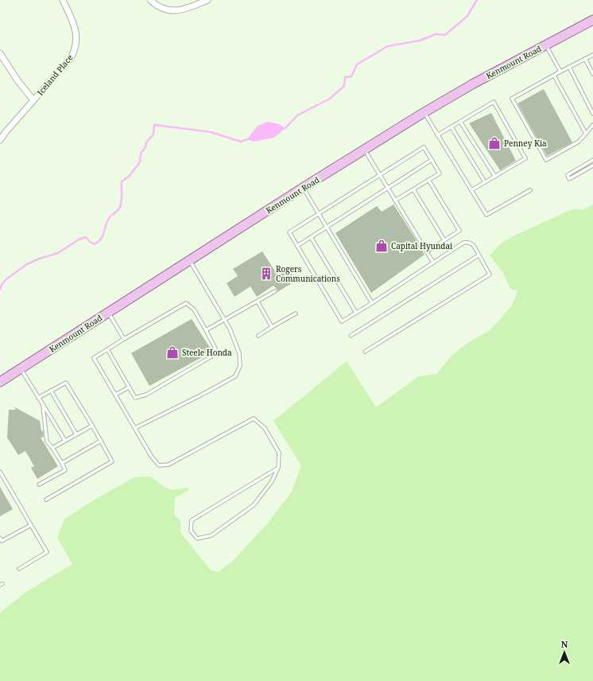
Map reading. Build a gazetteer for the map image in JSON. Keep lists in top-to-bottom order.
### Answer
{
  "streets": {
    "main road": ["Kenmount Road"],
    "street": ["Iceland Place"]
  },
  "places": {
    "shop": ["Penney Kia", "Capital Hyundai", "Steele Honda"],
    "building": ["Rogers Communications"]
  },
  "north": "top"
}
